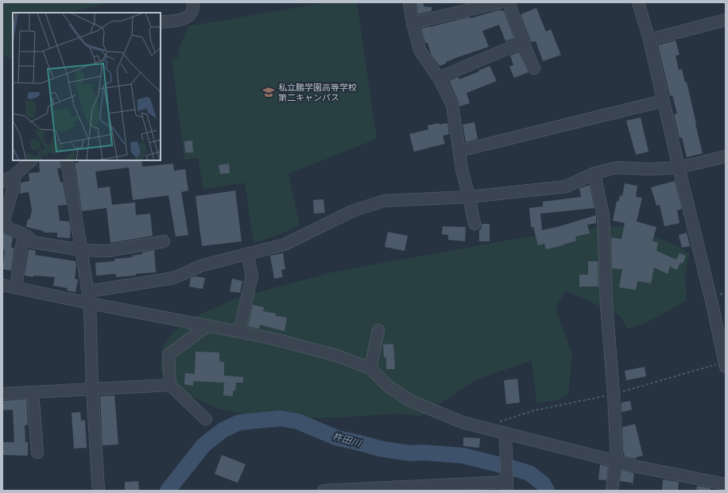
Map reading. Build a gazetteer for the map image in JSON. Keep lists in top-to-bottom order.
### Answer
{
  "water": ["杵田川"],
  "places": {
    "school or university": ["私立鵬学園高等学校 第二キャンパス"]
  }
}
